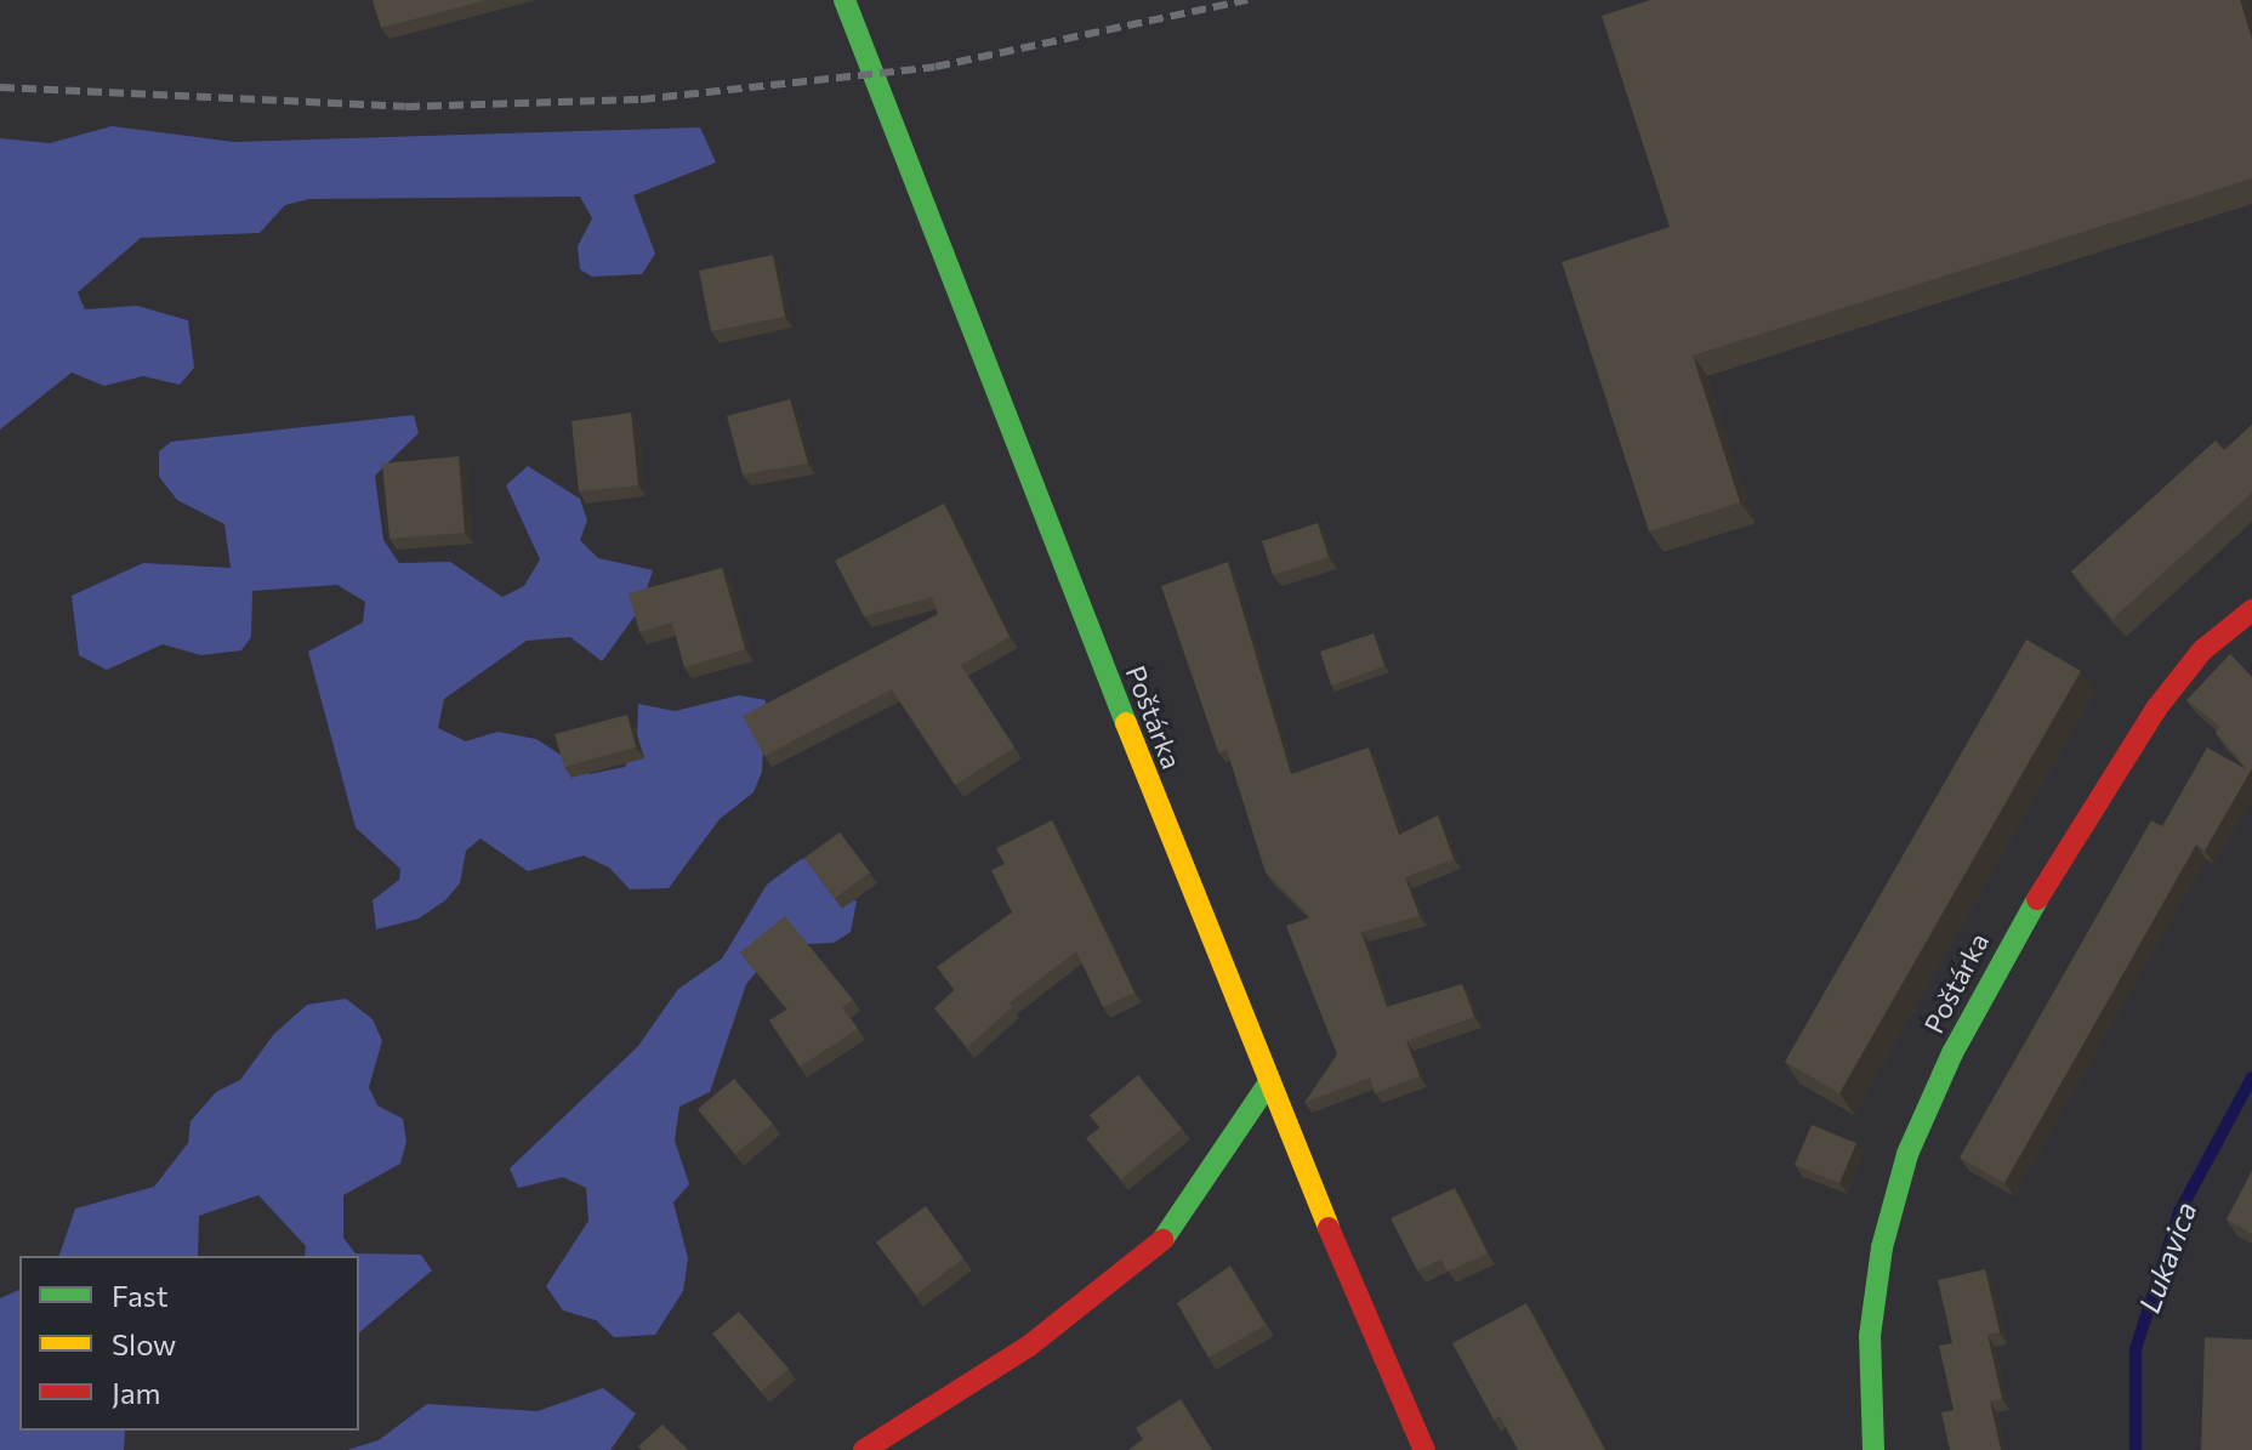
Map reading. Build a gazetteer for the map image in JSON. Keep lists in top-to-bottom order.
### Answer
{
  "streets": {
    "street": ["Poštárka"]
  },
  "water": ["Lukavica"],
  "legend": ["Fast", "Slow", "Jam"]
}
